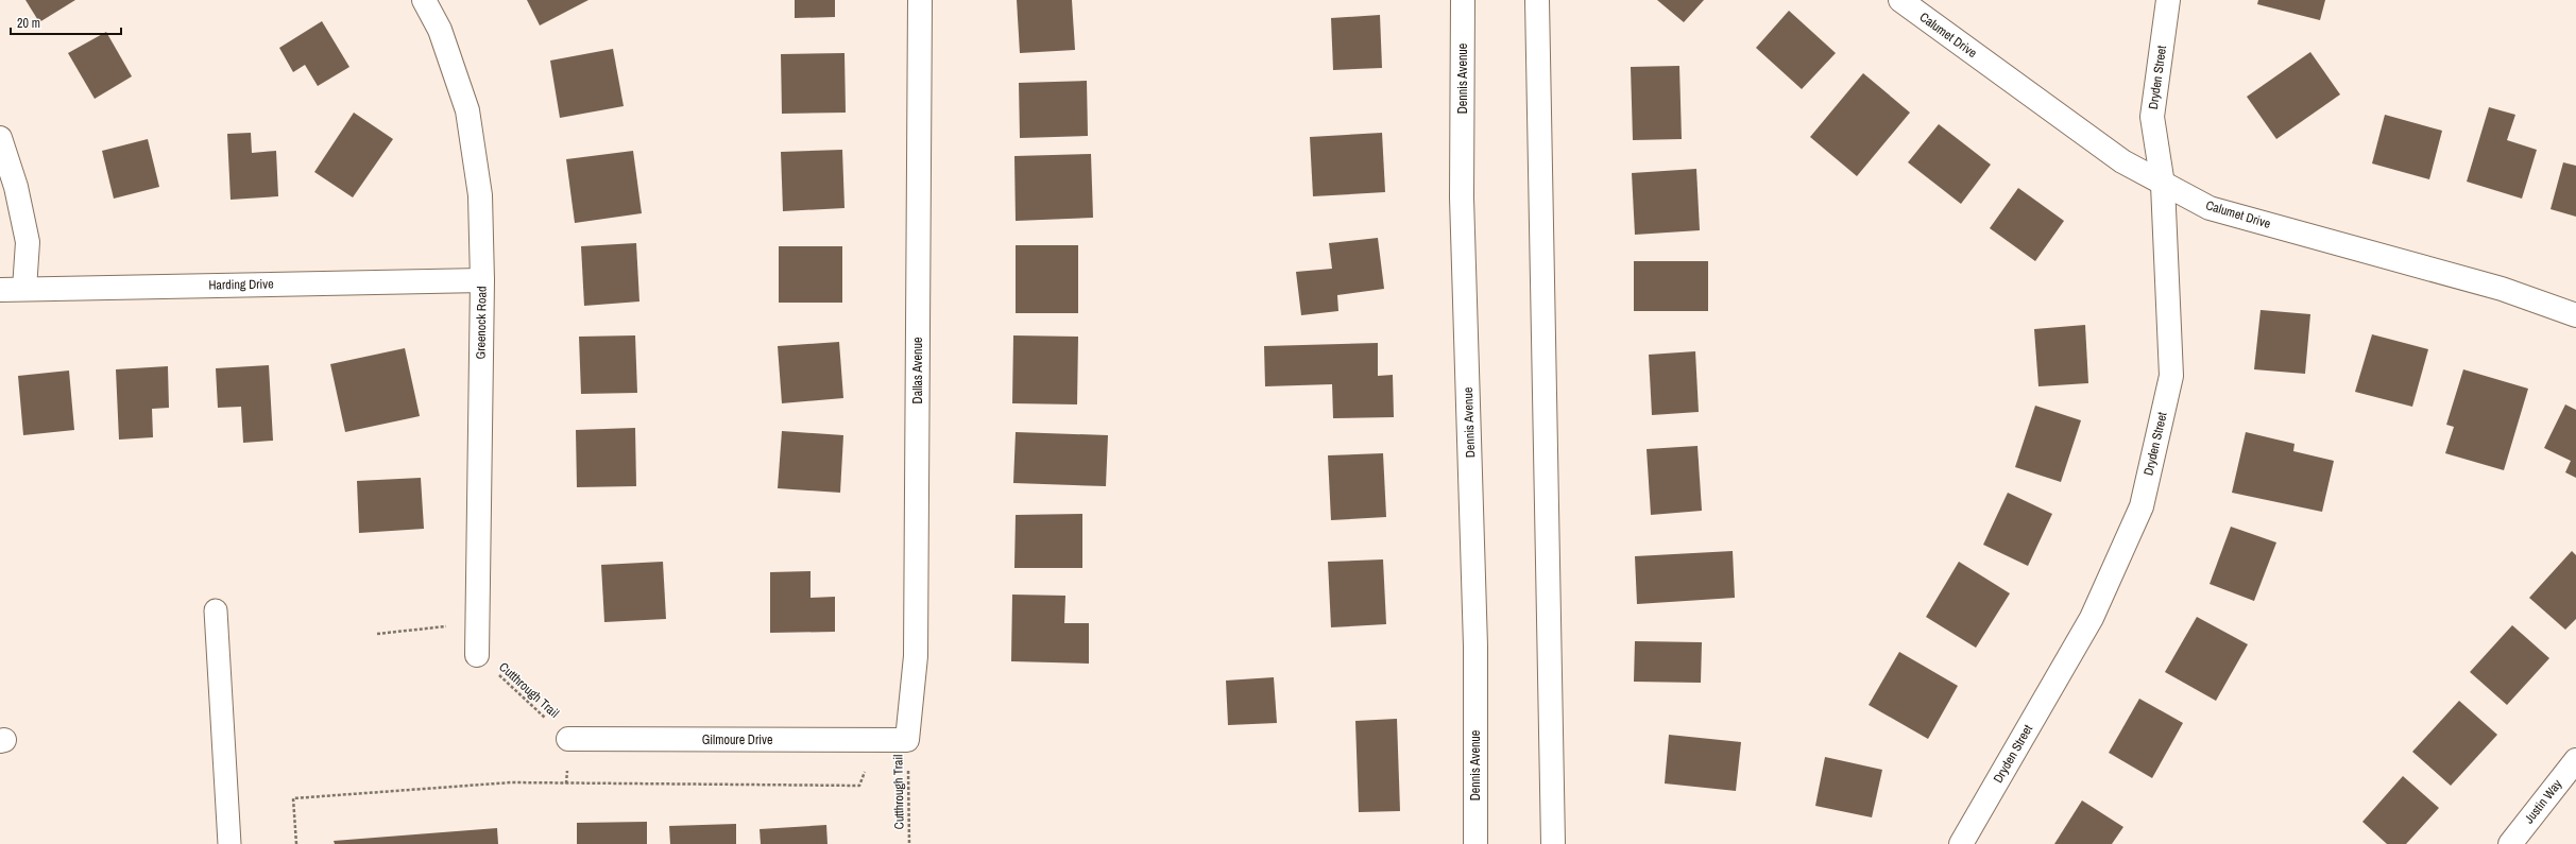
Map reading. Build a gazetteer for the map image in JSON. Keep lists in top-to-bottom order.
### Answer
{
  "streets": {
    "street": [
      "Calumet Drive",
      "Dryden Street",
      "Dennis Avenue",
      "Harding Drive",
      "Greenock Road",
      "Dallas Avenue",
      "Gilmoure Drive",
      "Justin Way"
    ],
    "path": ["Cutthrough Trail"]
  },
  "crossings": [
    ["Calumet Drive", "Dryden Street"],
    ["Harding Drive", "Greenock Road"],
    ["Greenock Road", "Cutthrough Trail"],
    ["Dallas Avenue", "Cutthrough Trail"],
    ["Dallas Avenue", "Gilmoure Drive"],
    ["Cutthrough Trail", "Gilmoure Drive"]
  ],
  "scale_bar": "20 m"
}
